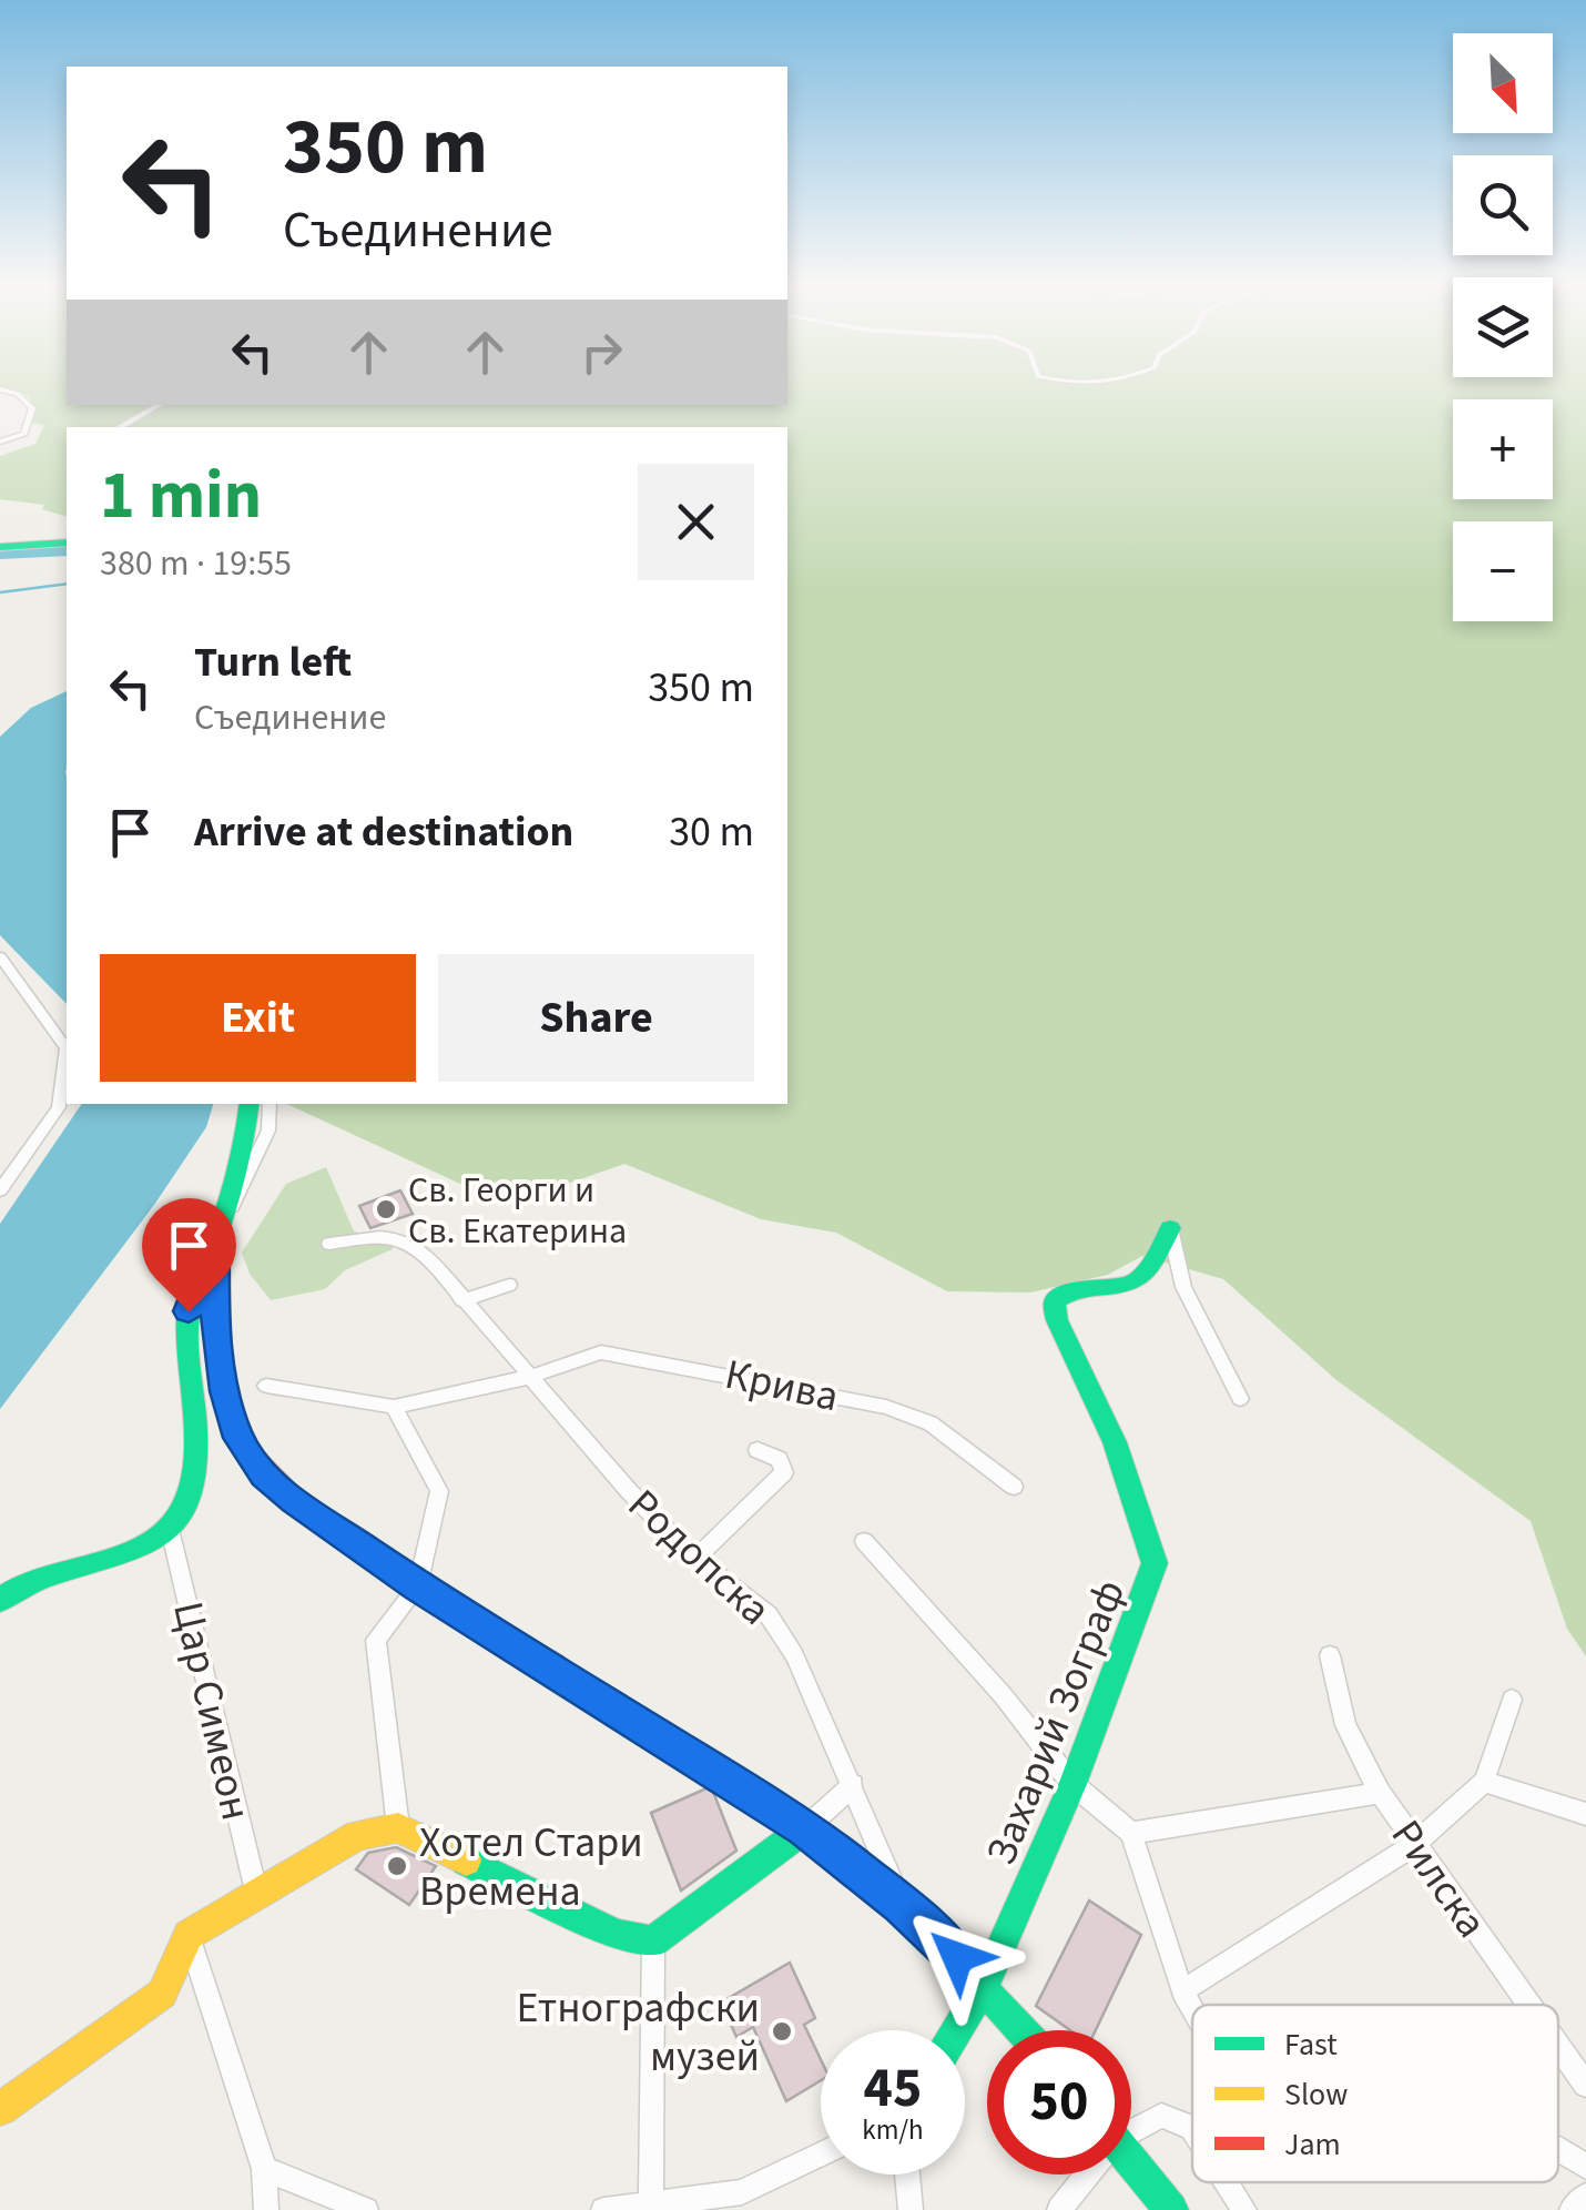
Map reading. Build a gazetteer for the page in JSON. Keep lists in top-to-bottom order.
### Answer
{
  "streets": {
    "street": [
      "Крива",
      "Родопска",
      "Цар Симеон",
      "Захарий Зограф",
      "Рилска"
    ]
  },
  "crossings": [
    ["Крива", "Родопска"]
  ],
  "places": ["Св. Георги и Св. Екатерина", "Хотел Стари Времена", "Етнографски музей"],
  "legend": ["Fast", "Slow", "Jam"],
  "north": "bottom right",
  "page": {
    "map_buttons": ["+", "−"],
    "turn": ["350 m", "Съединение"],
    "heading": ["1 min", "380 m · 19:55"],
    "list": [
      {
        "name": "Turn left",
        "note": "Съединение",
        "value": "350 m"
      },
      {
        "name": "Arrive at destination",
        "value": "30 m"
      }
    ],
    "buttons": ["Exit", "Share"],
    "speed": "45 km/h",
    "limit": "50"
  }
}
